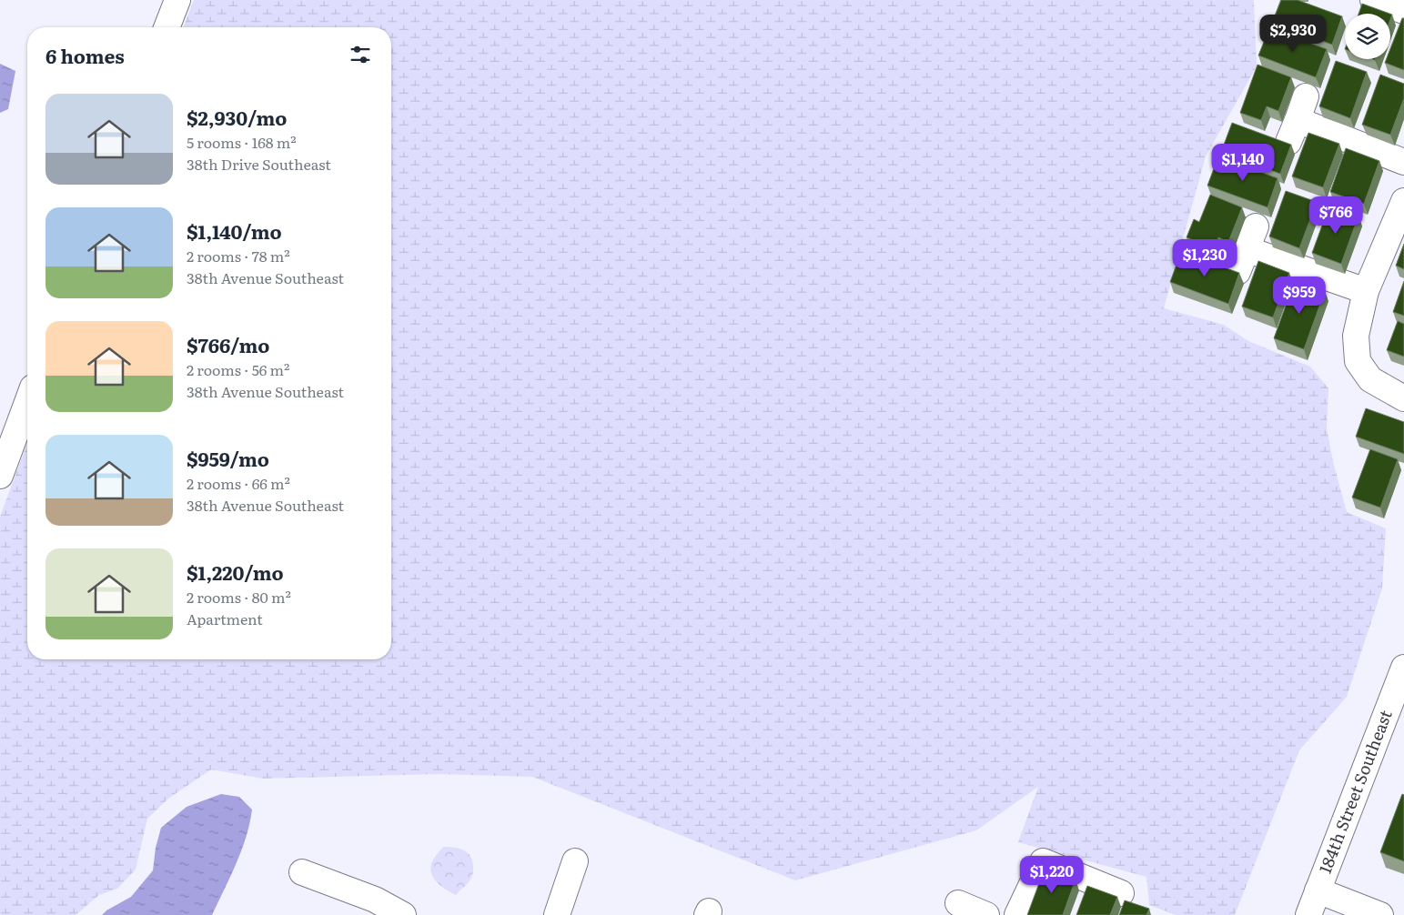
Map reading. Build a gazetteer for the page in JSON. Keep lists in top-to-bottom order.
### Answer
{
  "streets": {
    "street": ["184th Street Southeast"]
  },
  "page": {
    "price": [
      "$2,930",
      "$1,140",
      "$766",
      "$1,230",
      "$959",
      "$1,220"
    ],
    "heading": "6 homes",
    "list": [
      {
        "name": "$2,930/mo",
        "note": "5 rooms · 168 m² · 38th Drive Southeast"
      },
      {
        "name": "$1,140/mo",
        "note": "2 rooms · 78 m² · 38th Avenue Southeast"
      },
      {
        "name": "$766/mo",
        "note": "2 rooms · 56 m² · 38th Avenue Southeast"
      },
      {
        "name": "$959/mo",
        "note": "2 rooms · 66 m² · 38th Avenue Southeast"
      },
      {
        "name": "$1,220/mo",
        "note": "2 rooms · 80 m² · Apartment"
      }
    ]
  }
}
